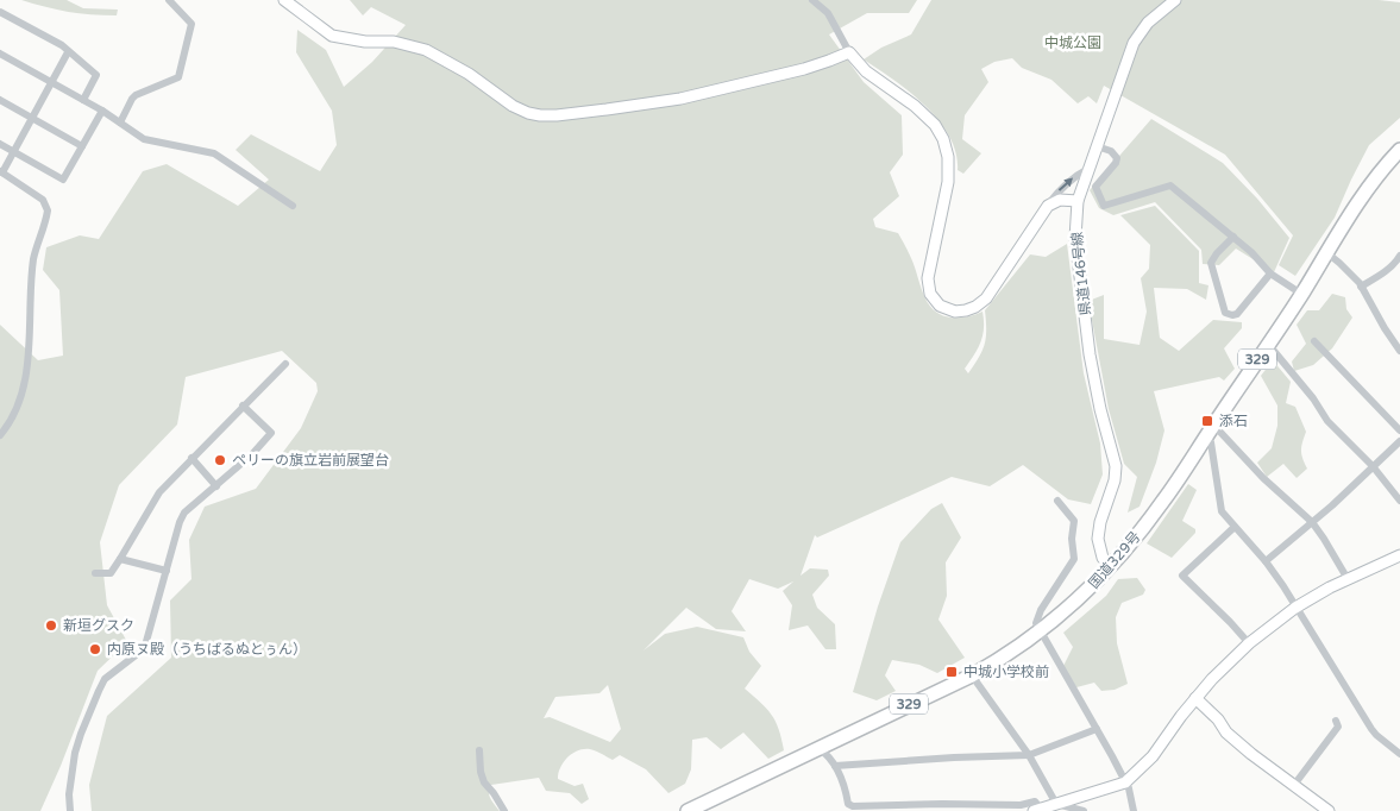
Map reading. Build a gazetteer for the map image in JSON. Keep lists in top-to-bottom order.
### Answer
{
  "streets": {
    "highway": ["329", "国道329号"],
    "street": ["県道146号線"]
  },
  "crossings": [
    ["県道146号線", "国道329号"]
  ],
  "parks": ["中城公園"],
  "places": {
    "transit": ["添石", "中城小学校前"],
    "other": ["ペリーの旗立岩前展望台", "新垣グスク", "内原ヌ殿（うちばるぬとぅん）"]
  }
}
